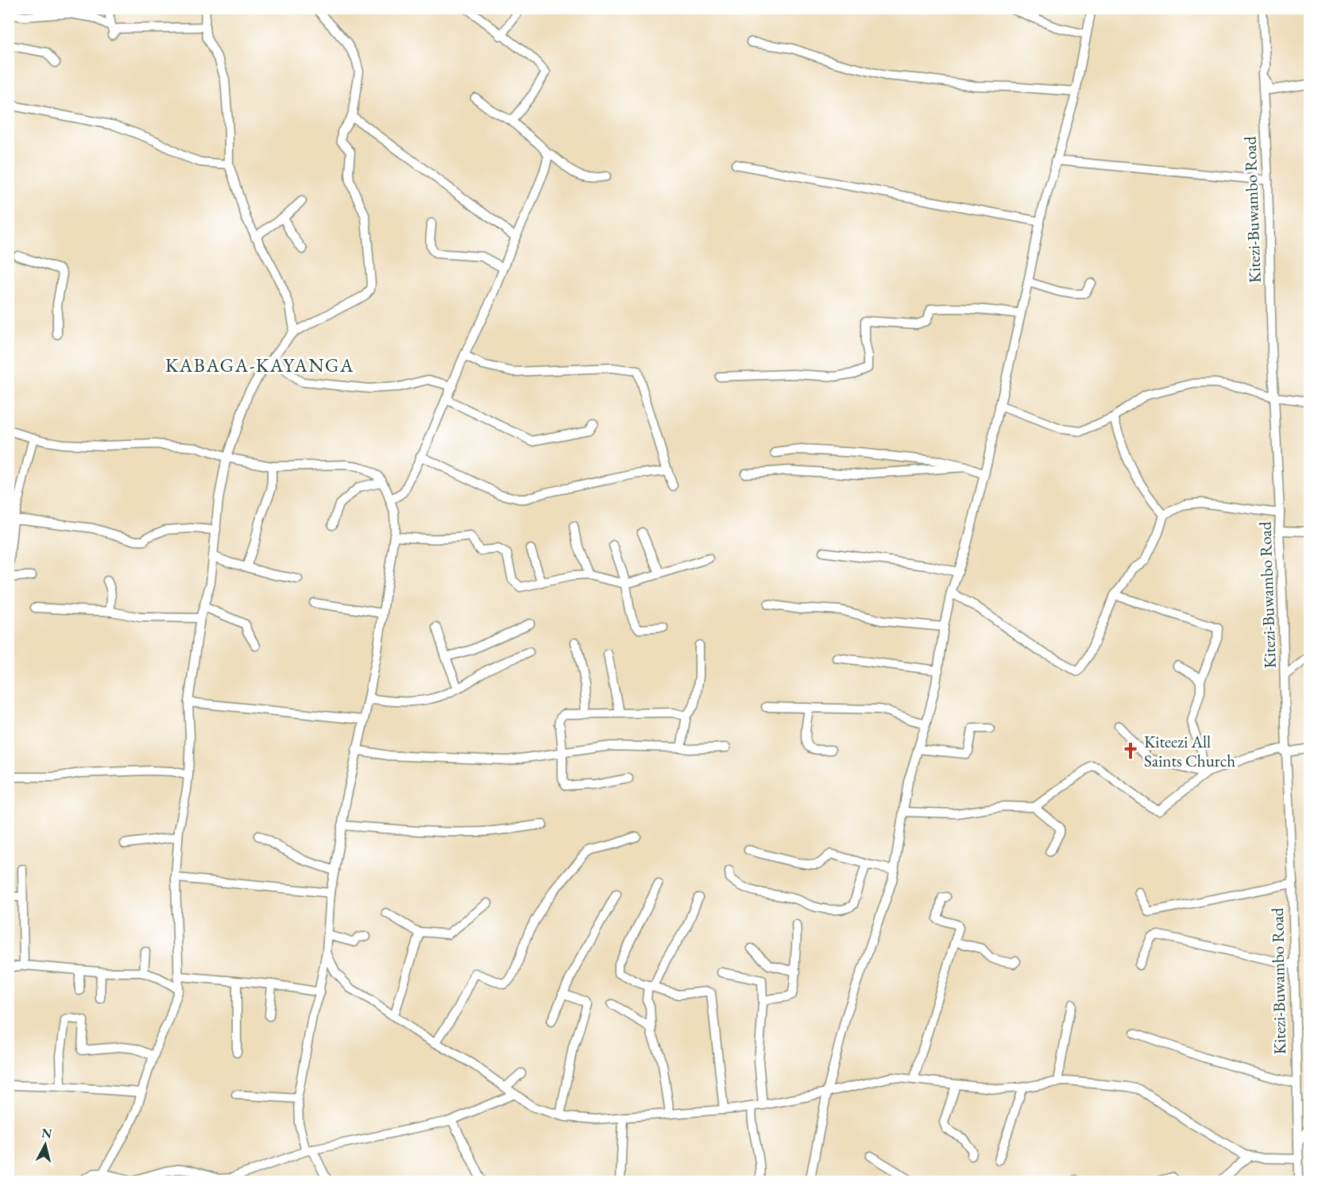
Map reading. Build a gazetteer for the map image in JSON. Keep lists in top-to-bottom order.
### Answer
{
  "streets": {
    "street": ["Kitezi-Buwambo Road"]
  },
  "districts": ["KABAGA-KAYANGA"],
  "places": {
    "church": ["Kiteezi All Saints Church"]
  },
  "north": "top"
}
